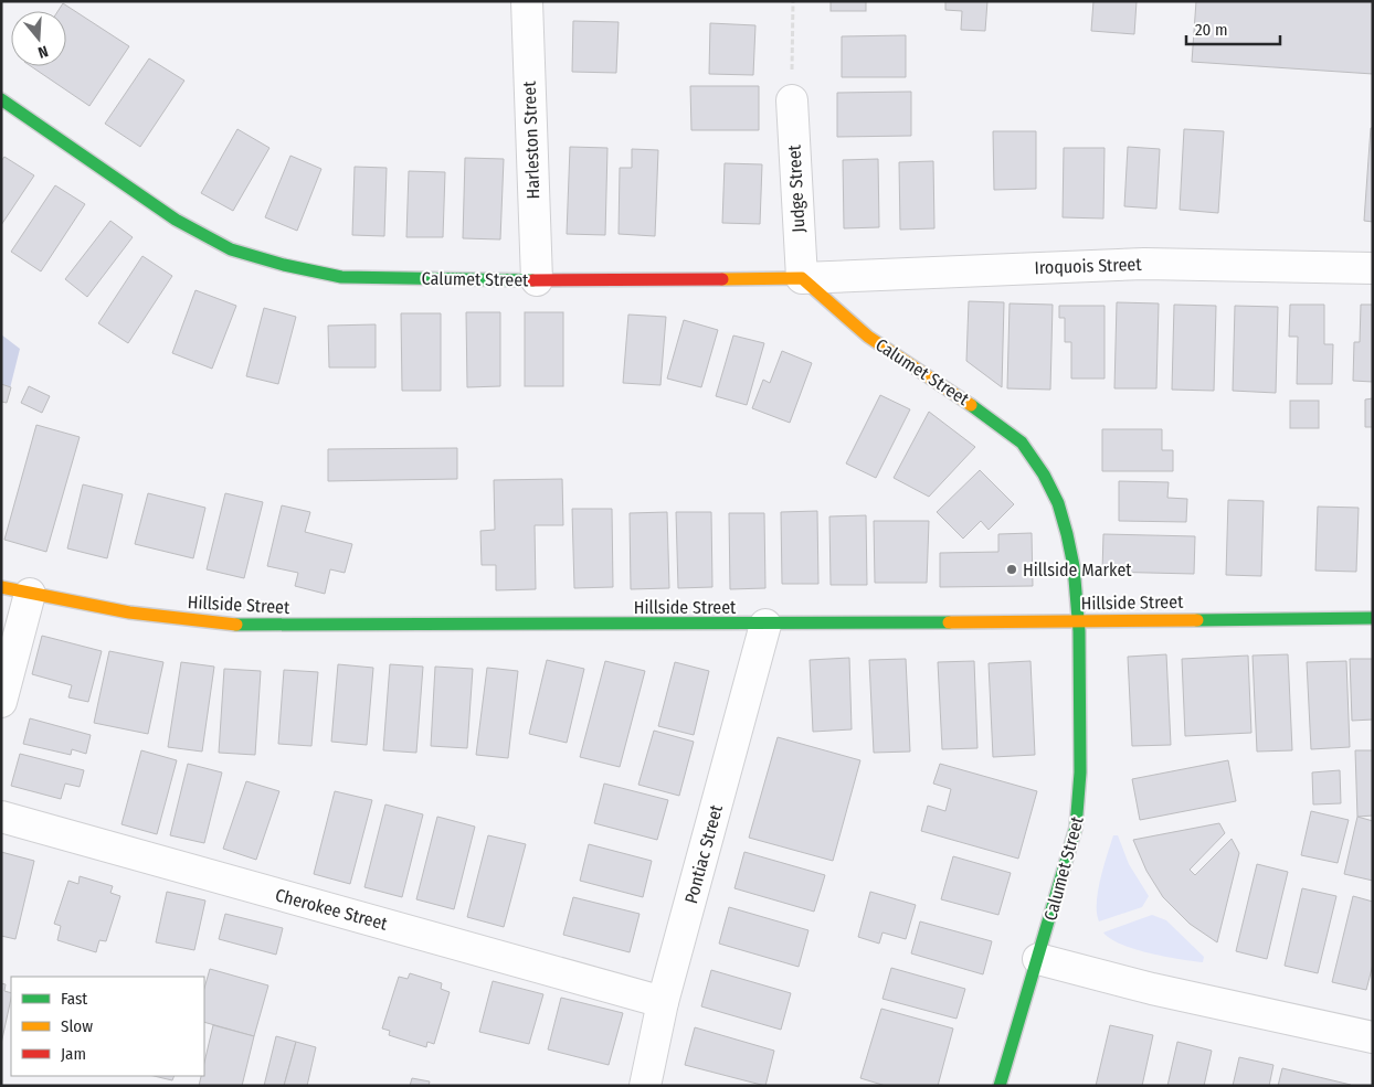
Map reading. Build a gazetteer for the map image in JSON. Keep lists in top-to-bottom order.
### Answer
{
  "streets": {
    "street": [
      "Harleston Street",
      "Judge Street",
      "Iroquois Street",
      "Calumet Street",
      "Hillside Street",
      "Pontiac Street",
      "Cherokee Street"
    ]
  },
  "crossings": [
    ["Harleston Street", "Calumet Street"],
    ["Judge Street", "Iroquois Street"],
    ["Judge Street", "Calumet Street"],
    ["Iroquois Street", "Calumet Street"],
    ["Calumet Street", "Hillside Street"],
    ["Hillside Street", "Pontiac Street"],
    ["Pontiac Street", "Cherokee Street"]
  ],
  "places": ["Hillside Market"],
  "legend": ["Fast", "Slow", "Jam"],
  "scale_bar": "20 m",
  "north": "bottom"
}
